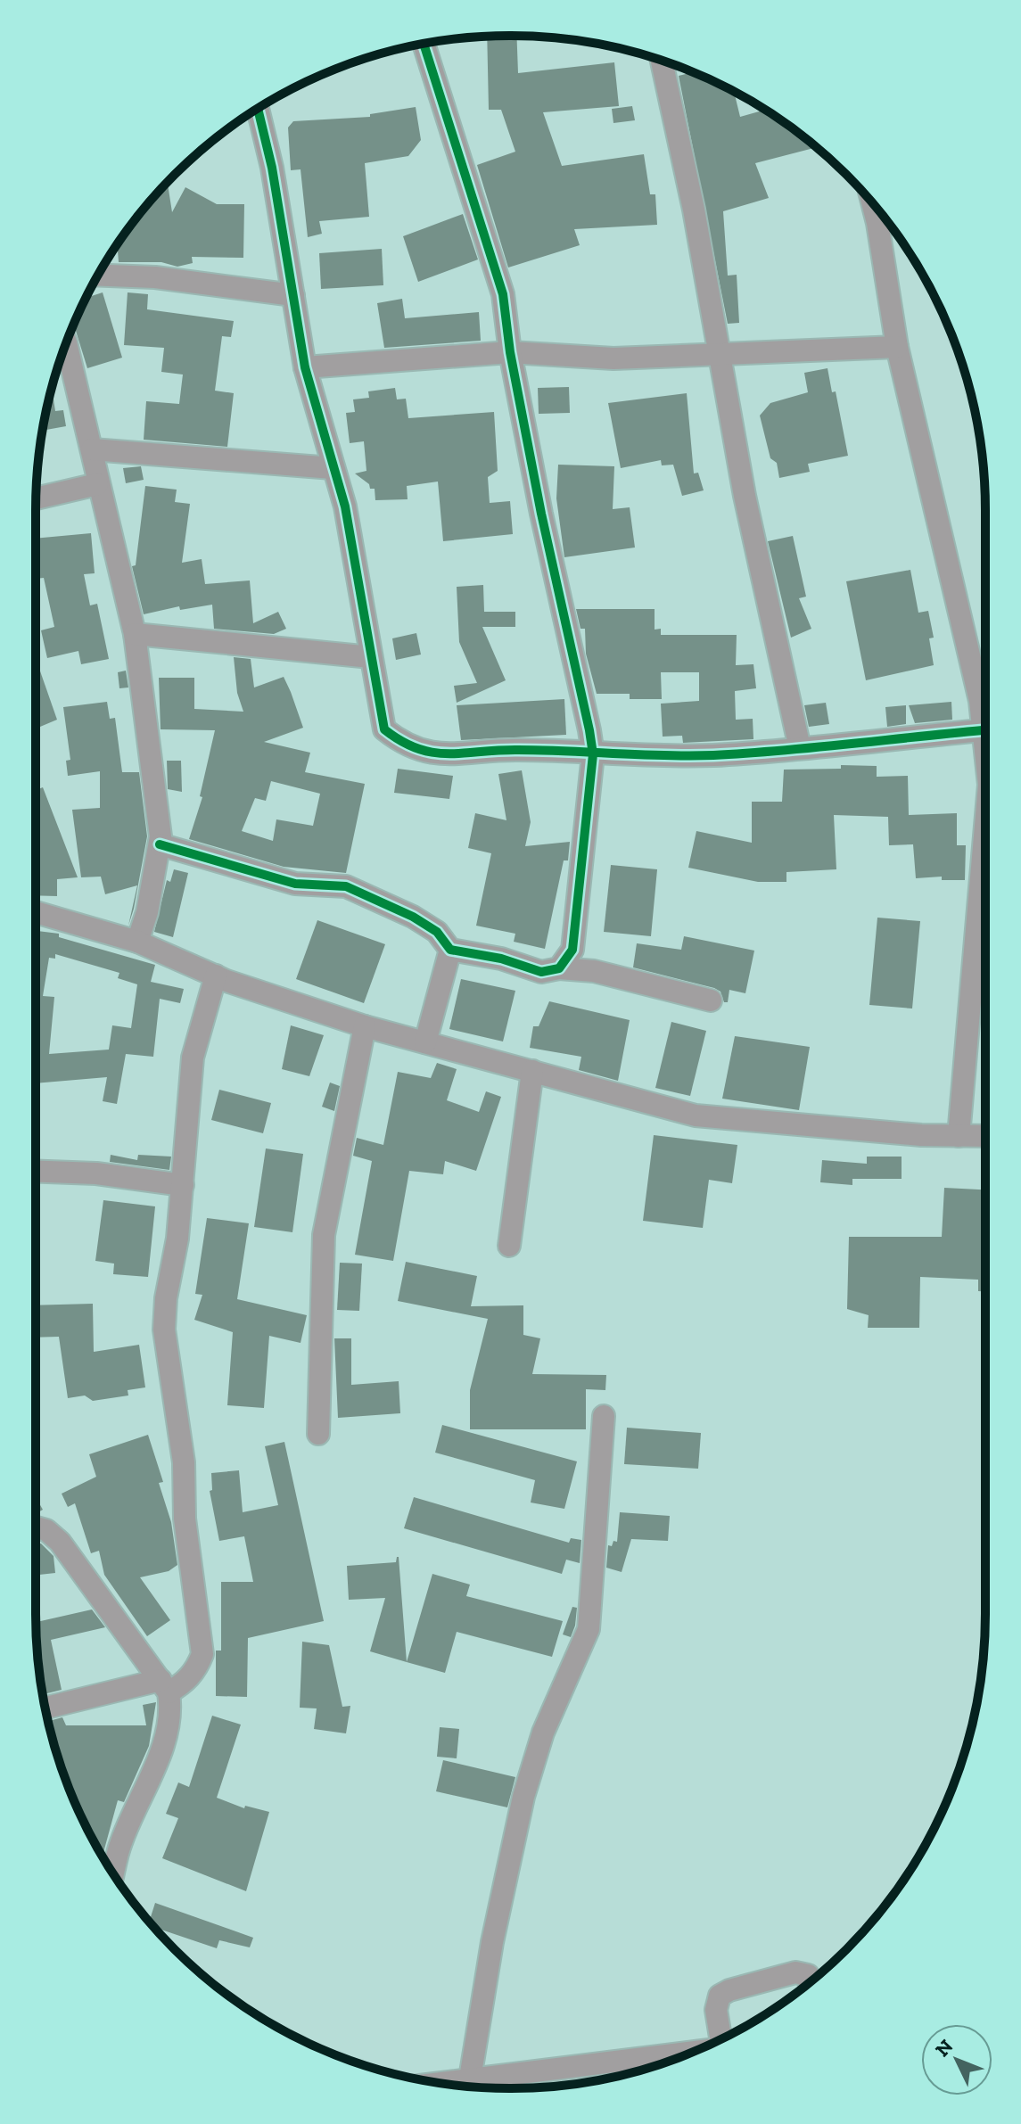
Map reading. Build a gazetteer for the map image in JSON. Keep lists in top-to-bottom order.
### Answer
{
  "north": "top left"
}
